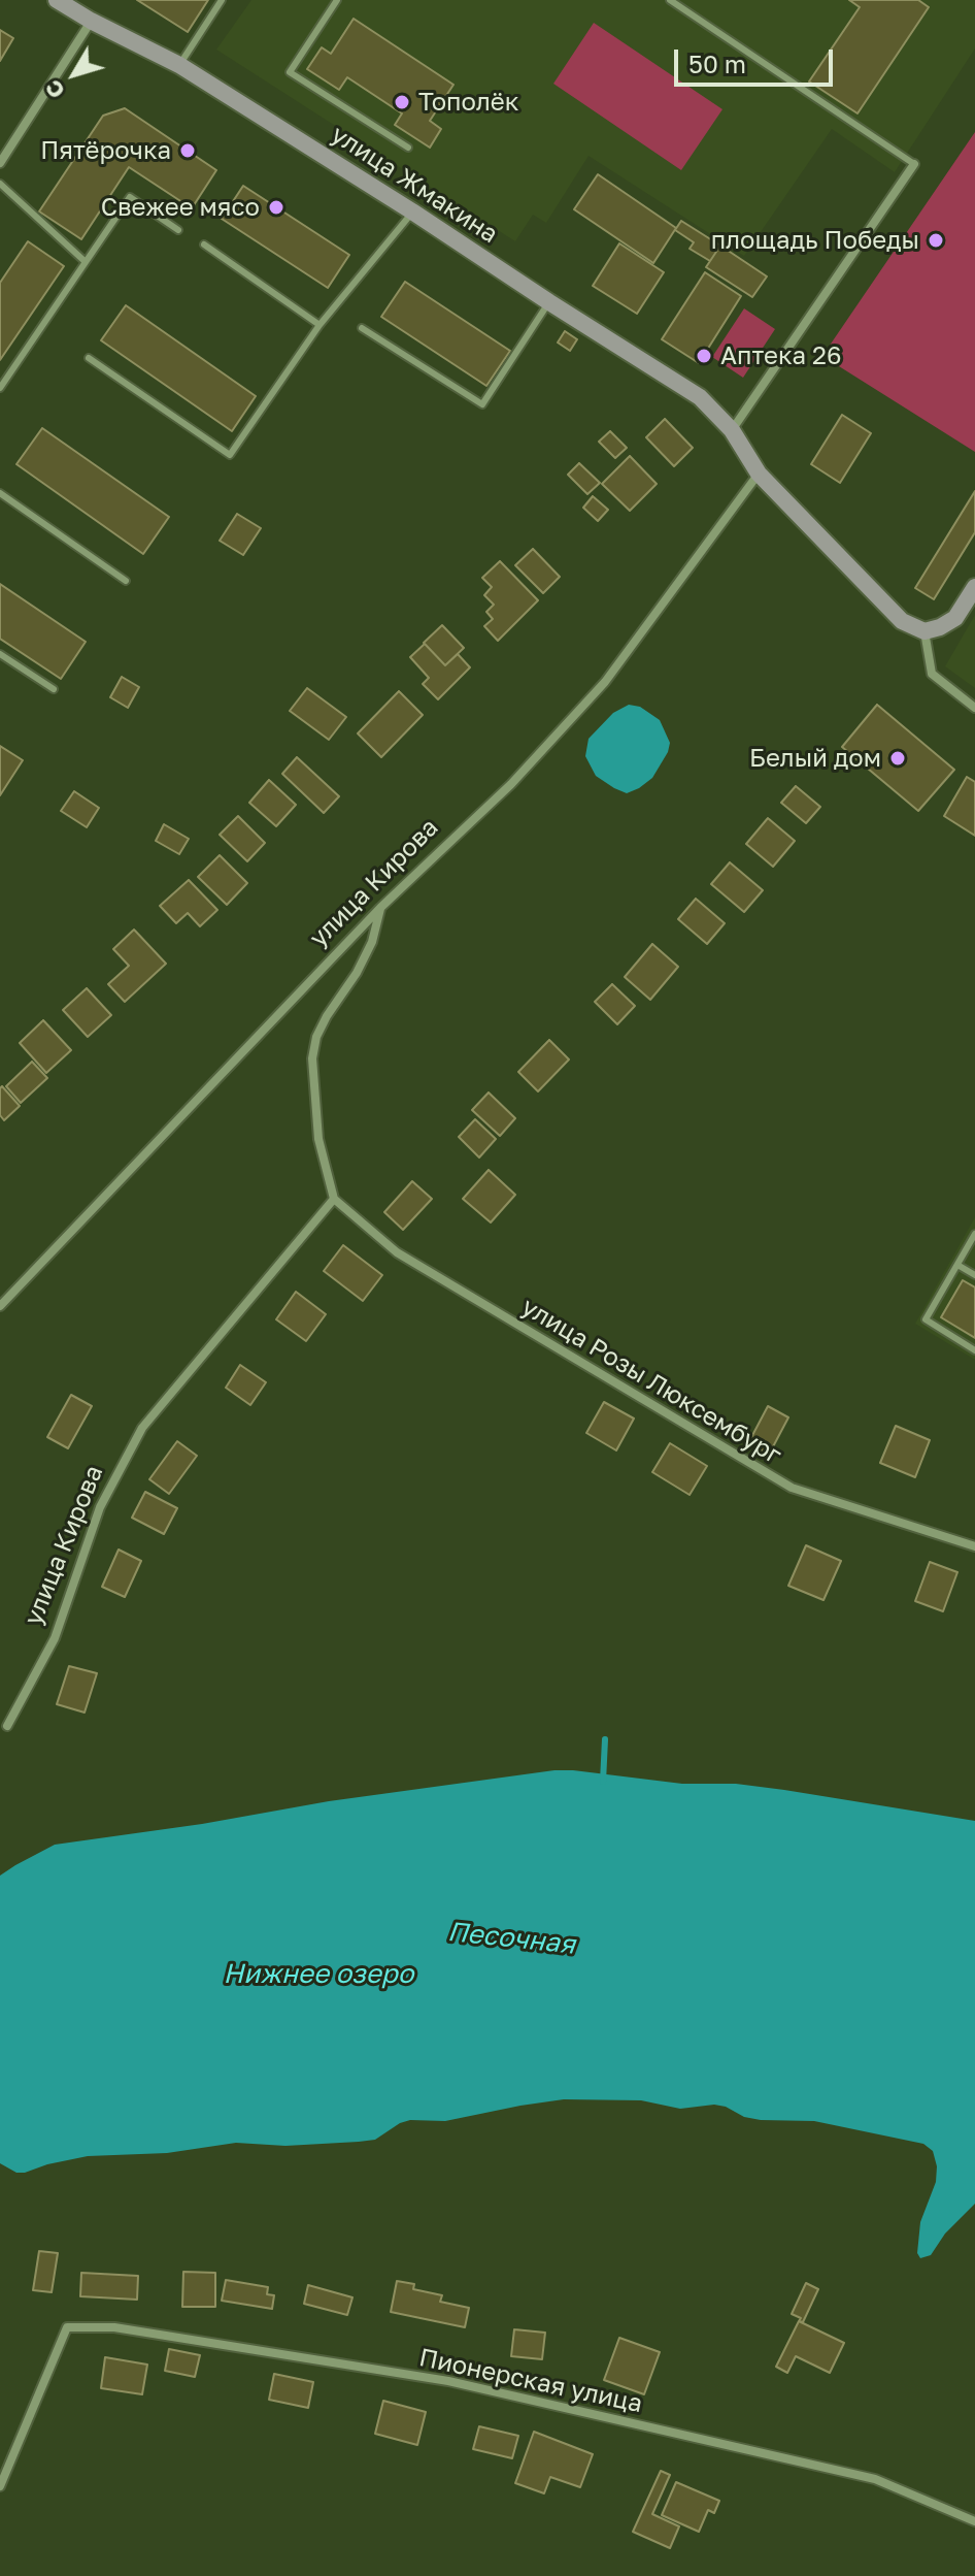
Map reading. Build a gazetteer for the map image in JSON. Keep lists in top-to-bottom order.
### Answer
{
  "streets": {
    "street": [
      "улица Жмакина",
      "улица Кирова",
      "улица Розы Люксембург",
      "Пионерская улица"
    ]
  },
  "crossings": [
    ["улица Кирова", "улица Розы Люксембург"]
  ],
  "water": ["Песочная", "Нижнее озеро"],
  "places": [
    "Тополёк",
    "Пятёрочка",
    "Свежее мясо",
    "площадь Победы",
    "Аптека 26",
    "Белый дом"
  ],
  "scale_bar": "50 m",
  "north": "bottom left"
}
